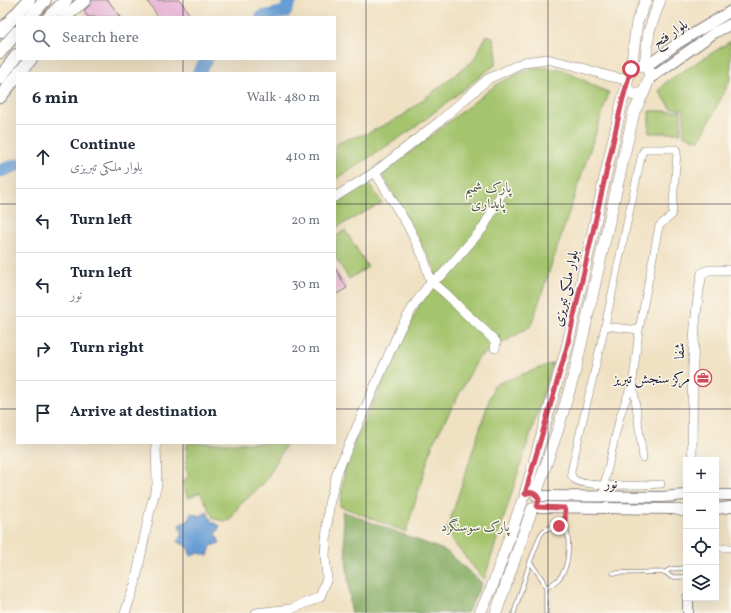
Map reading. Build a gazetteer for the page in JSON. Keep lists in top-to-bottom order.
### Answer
{
  "streets": {
    "main road": ["بلوار فتح", "بلوار ملکى تبریزى", "نور"],
    "street": ["شفا"]
  },
  "crossings": [
    ["بلوار فتح", "بلوار ملکى تبریزى"],
    ["بلوار ملکى تبریزى", "نور"]
  ],
  "parks": ["پارک شمیم پایداری", "پارک سوسنگرد"],
  "places": {
    "office": ["مرکز سنجش تبریز"]
  },
  "page": {
    "search": "Search here",
    "heading": ["6 min", "Walk · 480 m"],
    "list": [
      ["Continue", "بلوار ملکى تبریزى", "410 m"],
      ["Turn left", "20 m"],
      ["Turn left", "نور", "30 m"],
      ["Turn right", "20 m"],
      "Arrive at destination"
    ],
    "map_buttons": ["+", "−"]
  }
}
